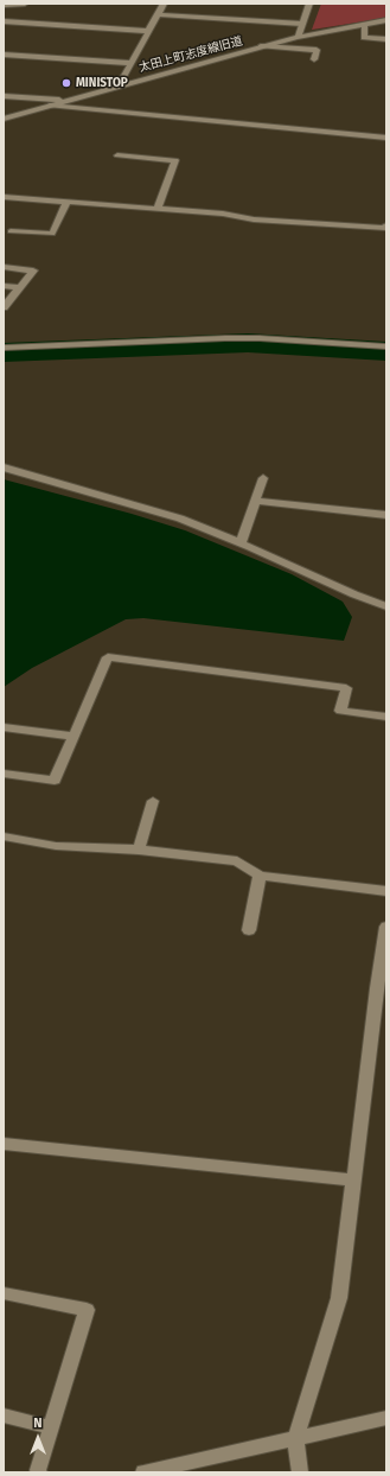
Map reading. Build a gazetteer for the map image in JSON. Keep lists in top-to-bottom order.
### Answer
{
  "streets": {
    "street": ["太田上町志度線旧道"]
  },
  "places": ["MINISTOP"],
  "north": "top"
}
